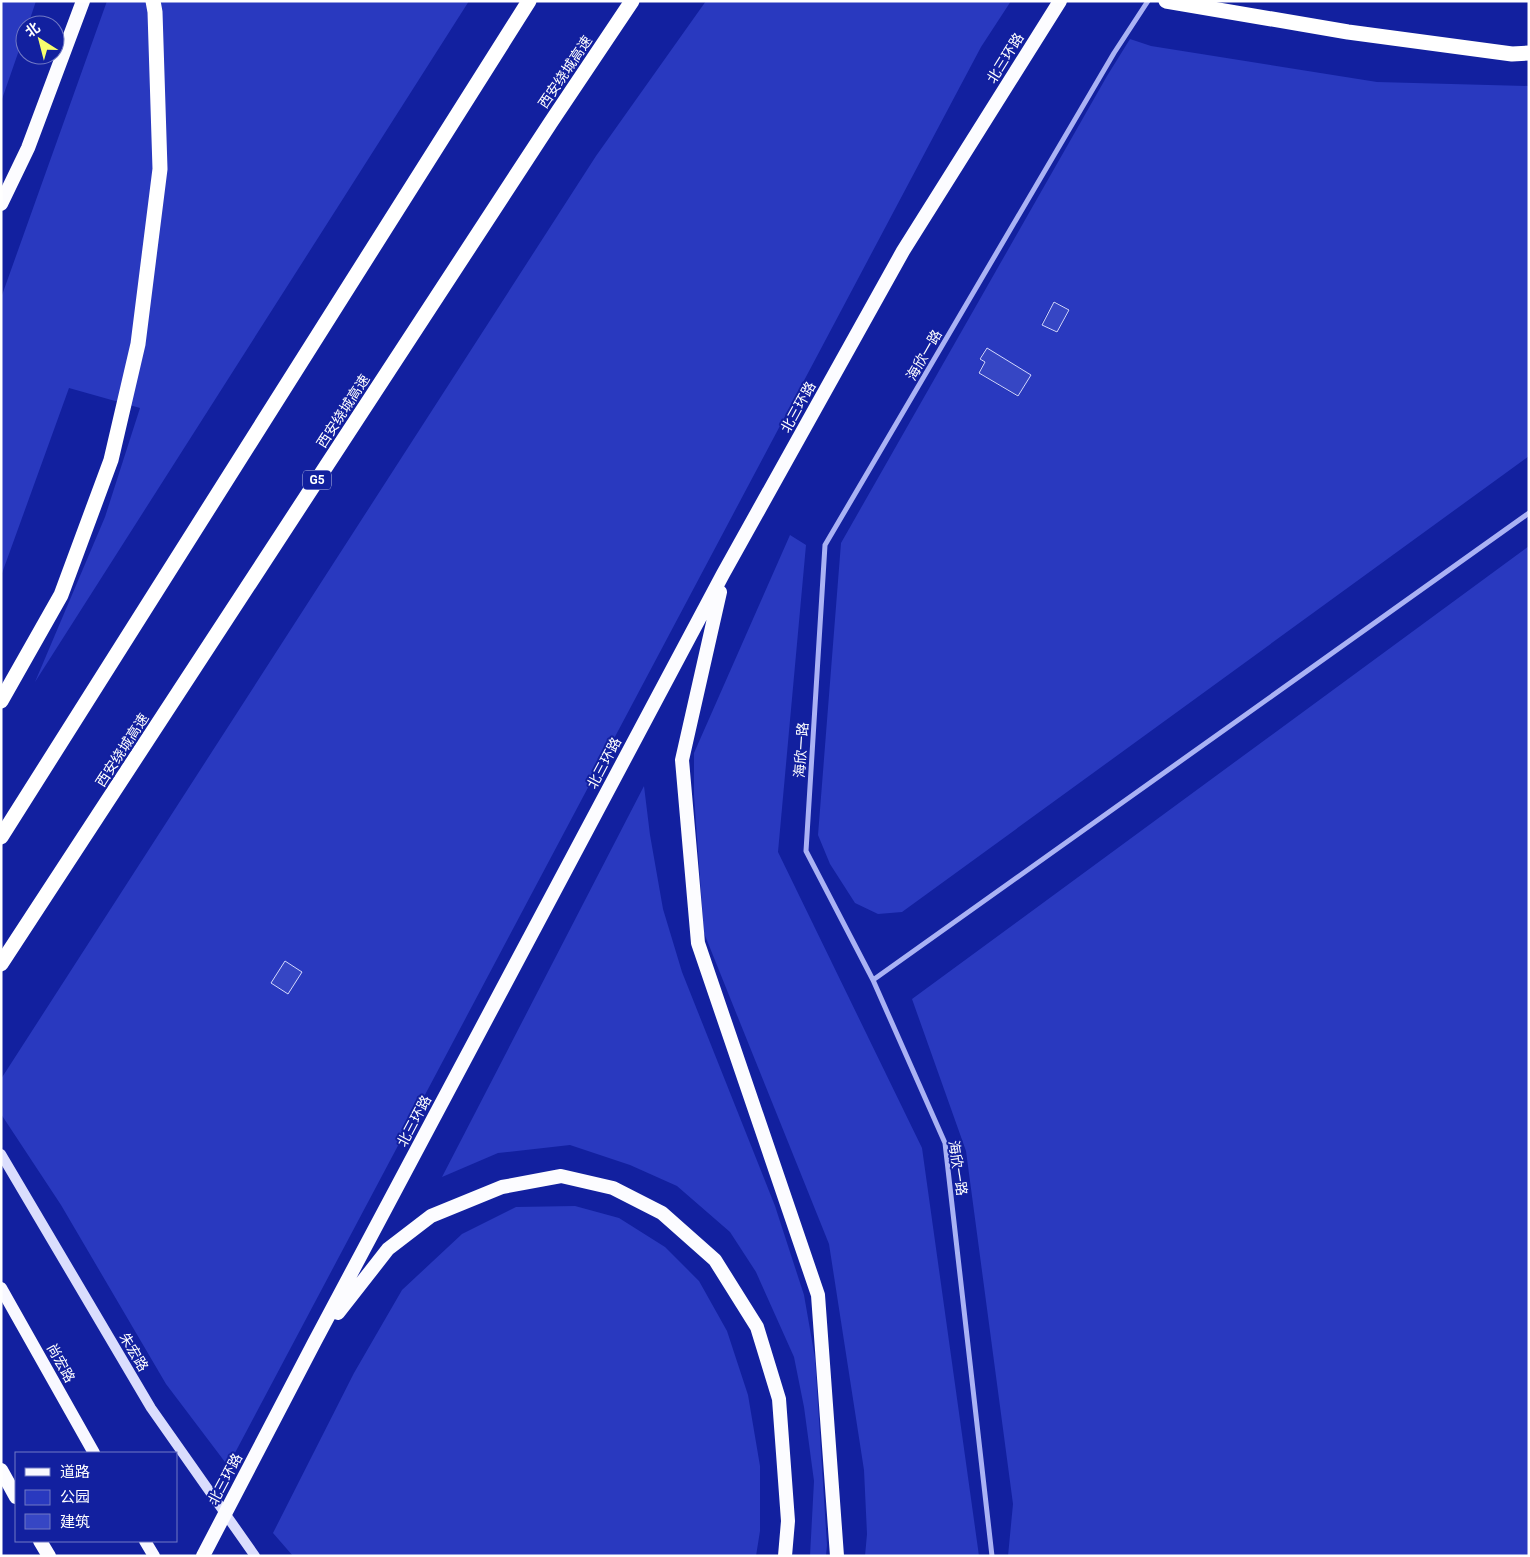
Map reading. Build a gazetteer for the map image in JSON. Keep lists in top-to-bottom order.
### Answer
{
  "streets": {
    "highway": ["北三环路", "西安绕城高速", "G5"],
    "main road": ["朱宏路", "尚宏路"],
    "street": ["海欣一路"]
  },
  "legend": ["道路", "公园", "建筑"],
  "north": "top left"
}
